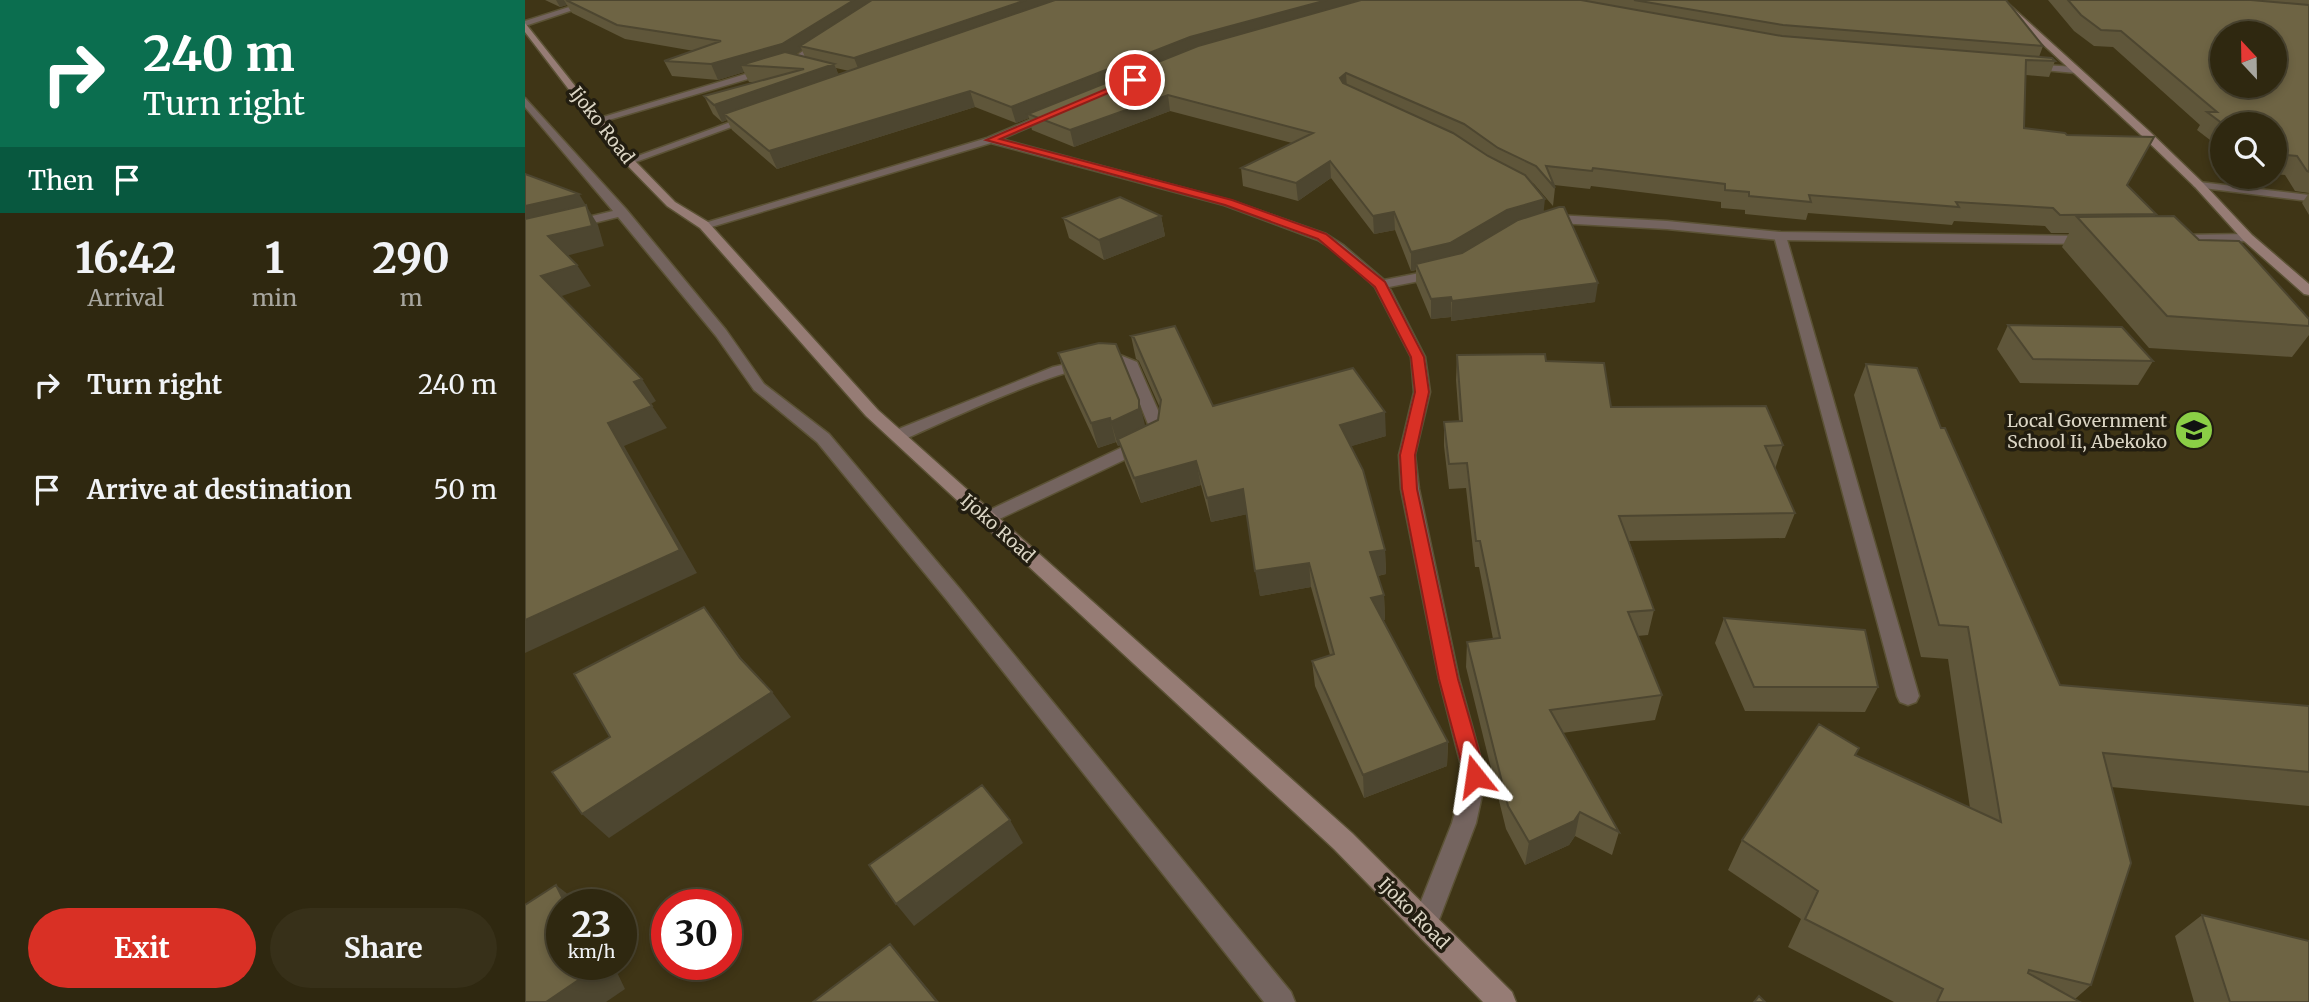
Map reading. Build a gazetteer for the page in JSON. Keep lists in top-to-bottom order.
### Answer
{
  "streets": {
    "main road": ["Ijoko Road"]
  },
  "places": {
    "school or university": ["Local Government School Ii, Abekoko"]
  },
  "north": "top",
  "page": {
    "turn": ["240 m", "Turn right"],
    "then": "Then",
    "eta": [
      "16:42",
      "Arrival",
      "1",
      "min",
      "290",
      "m"
    ],
    "list": [
      {
        "name": "Turn right",
        "value": "240 m"
      },
      {
        "name": "Arrive at destination",
        "value": "50 m"
      }
    ],
    "speed": "23 km/h",
    "limit": "30",
    "buttons": ["Exit", "Share"]
  }
}
